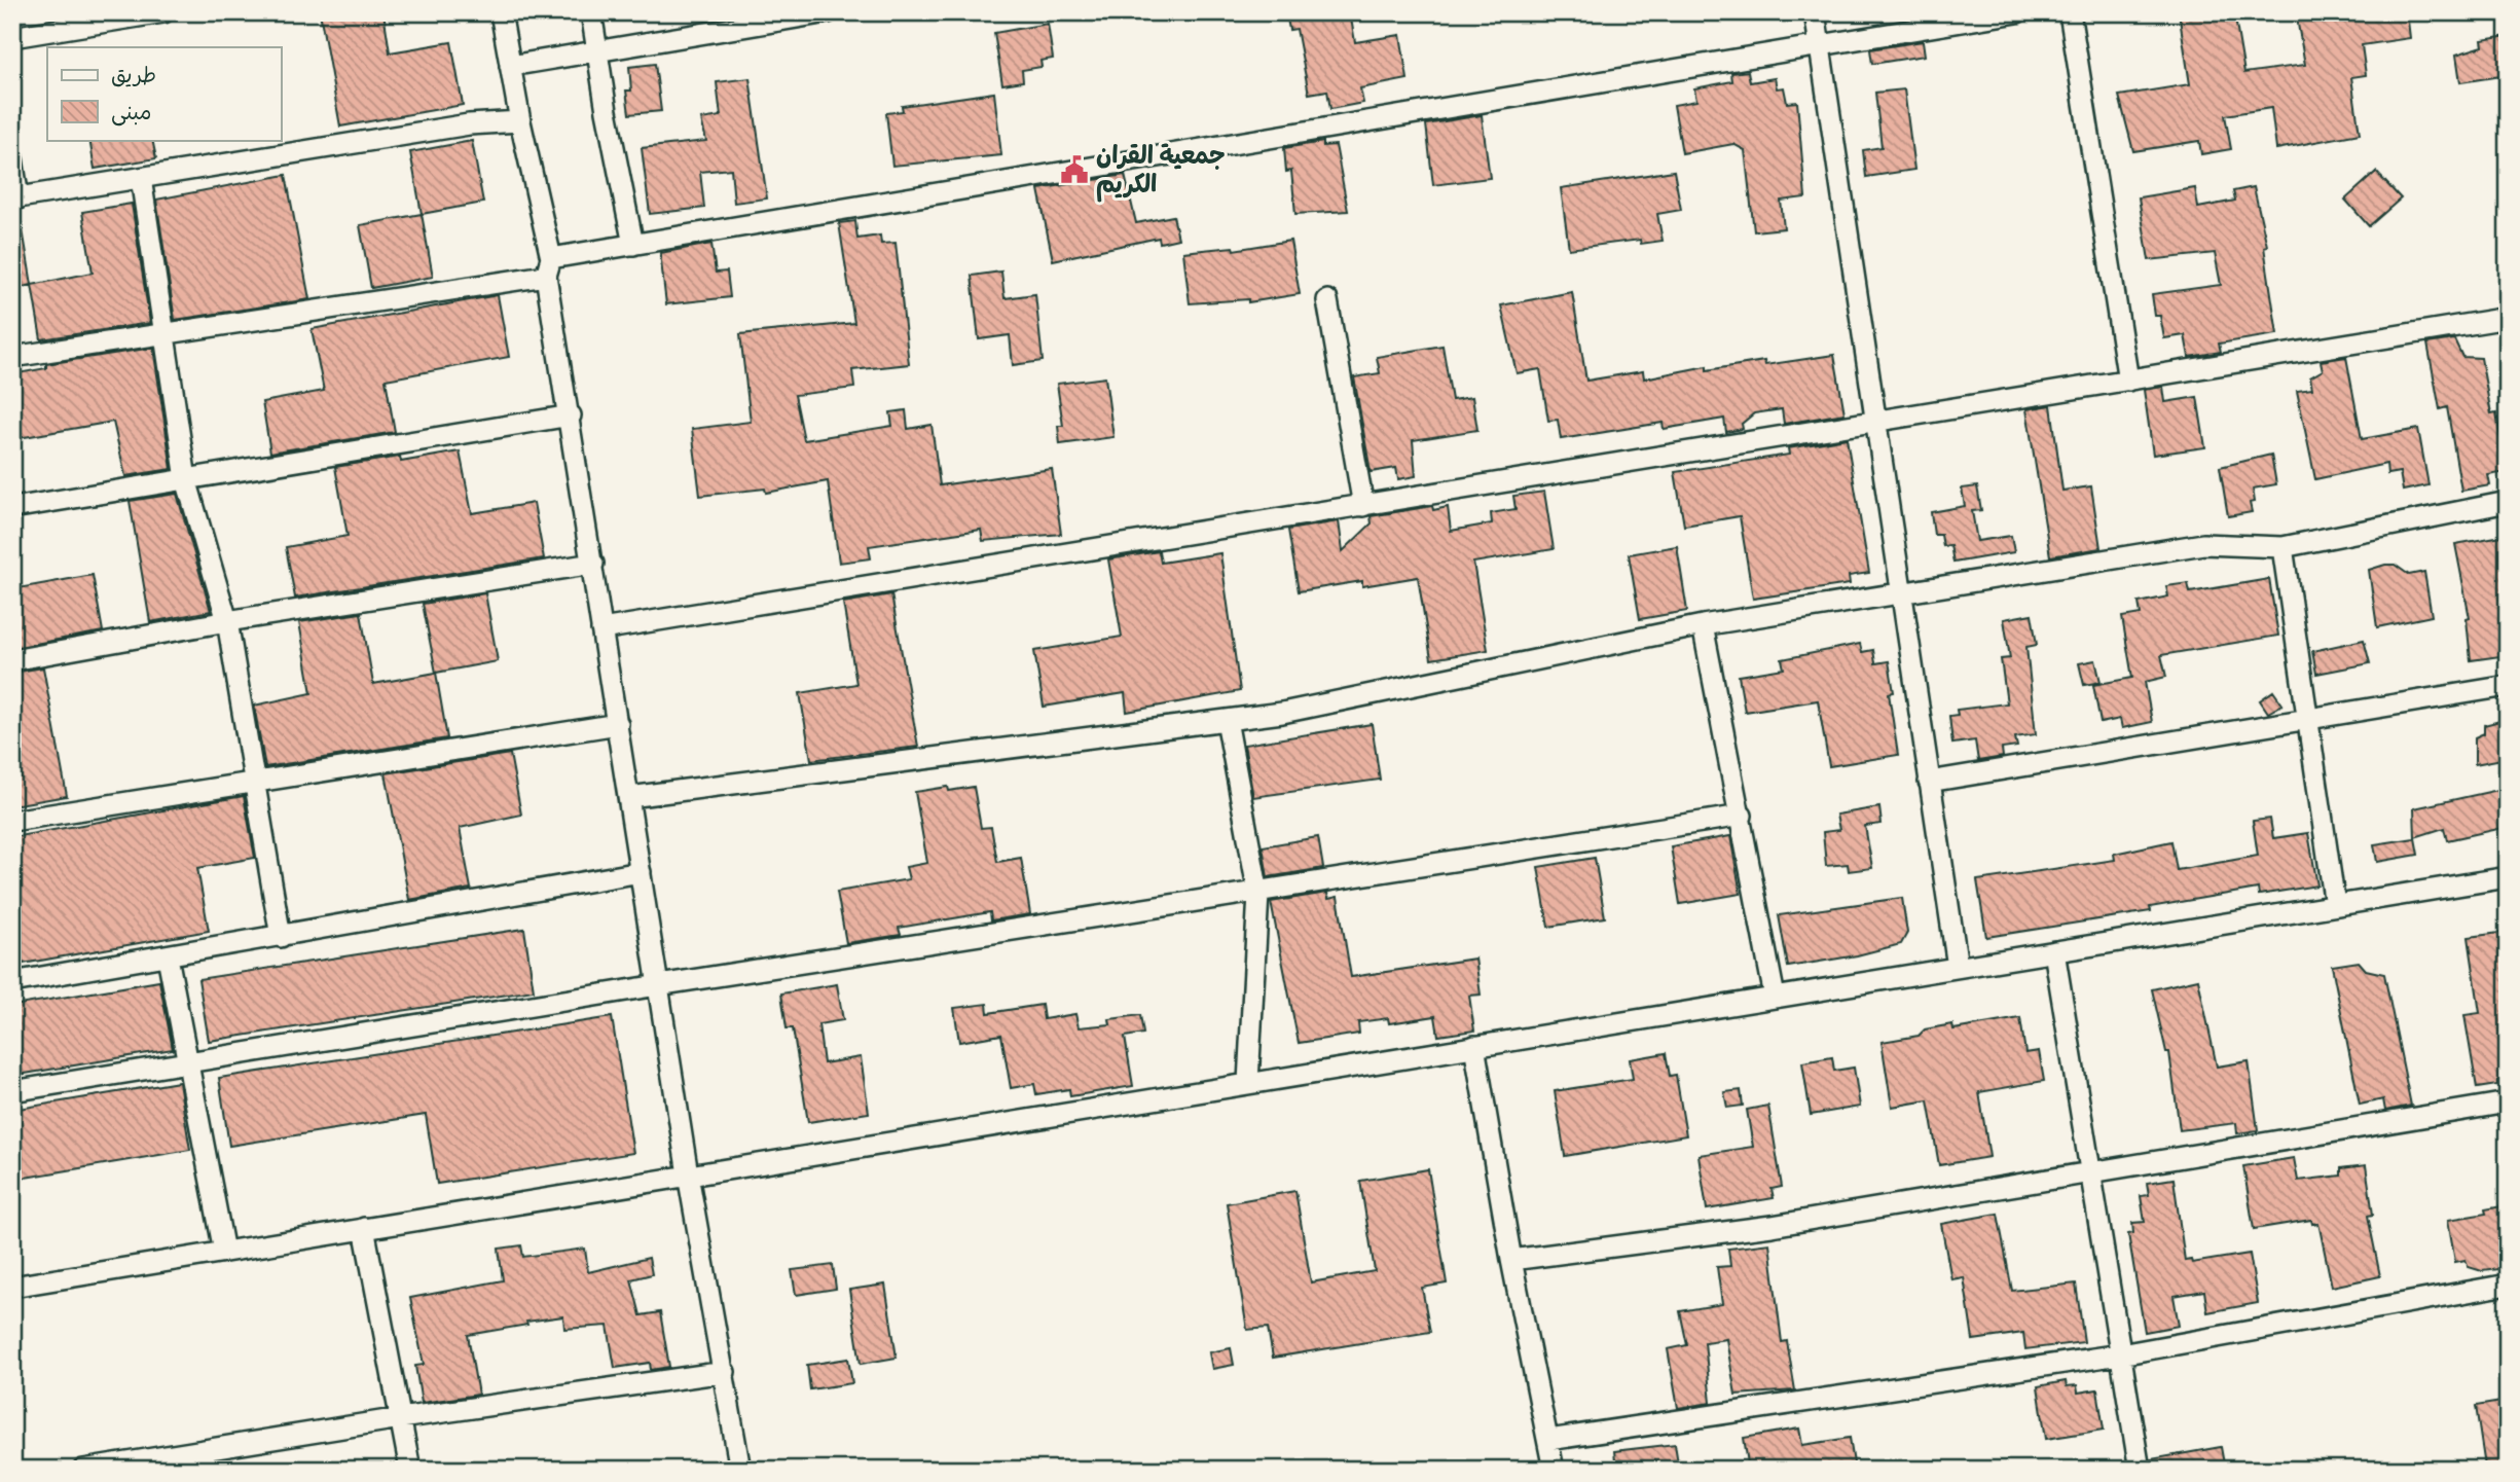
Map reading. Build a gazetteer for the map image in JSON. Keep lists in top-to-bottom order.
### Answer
{
  "places": {
    "public building": ["جمعية القران الكريم"]
  },
  "legend": ["طريق", "مبنى"]
}
